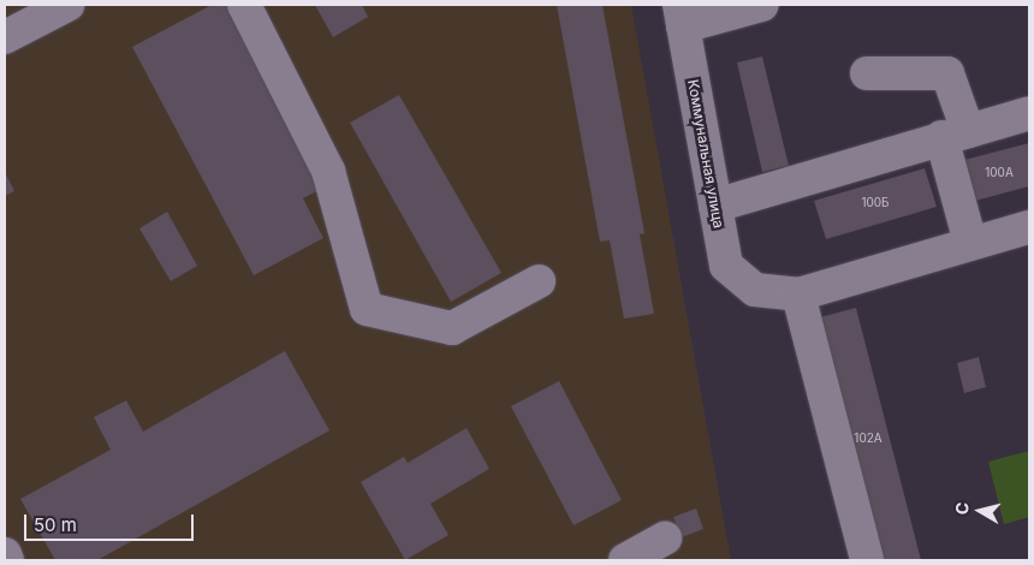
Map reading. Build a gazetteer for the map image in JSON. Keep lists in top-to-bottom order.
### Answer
{
  "streets": {
    "street": ["Коммунальная улица"]
  },
  "house_numbers": ["100А", "100Б", "102А"],
  "scale_bar": "50 m",
  "north": "left"
}
